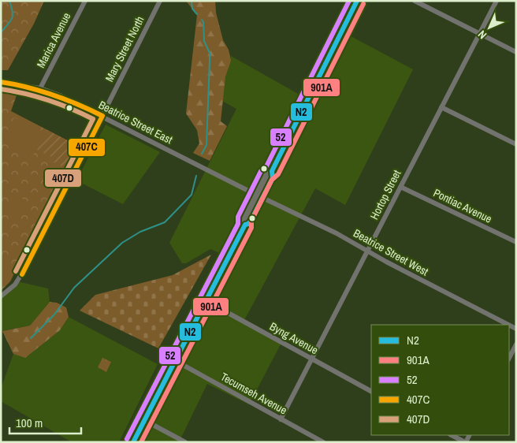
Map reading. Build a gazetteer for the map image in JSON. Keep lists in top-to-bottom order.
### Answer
{
  "streets": {
    "street": [
      "Marica Avenue",
      "Mary Street North",
      "Beatrice Street East",
      "Hortop Street",
      "Pontiac Avenue",
      "Beatrice Street West",
      "Byng Avenue",
      "Tecumseh Avenue"
    ]
  },
  "crossings": [
    ["Marica Avenue", "Beatrice Street East"],
    ["Mary Street North", "Beatrice Street East"],
    ["Beatrice Street East", "Beatrice Street West"],
    ["Hortop Street", "Pontiac Avenue"],
    ["Hortop Street", "Beatrice Street West"],
    ["Hortop Street", "Byng Avenue"],
    ["Hortop Street", "Tecumseh Avenue"]
  ],
  "lines": [
    "transit line N2",
    "transit line 52",
    "transit line 901A",
    "transit line 407C",
    "transit line 407D"
  ],
  "legend": [
    "N2",
    "901A",
    "52",
    "407C",
    "407D"
  ],
  "scale_bar": "100 m",
  "north": "bottom left"
}
